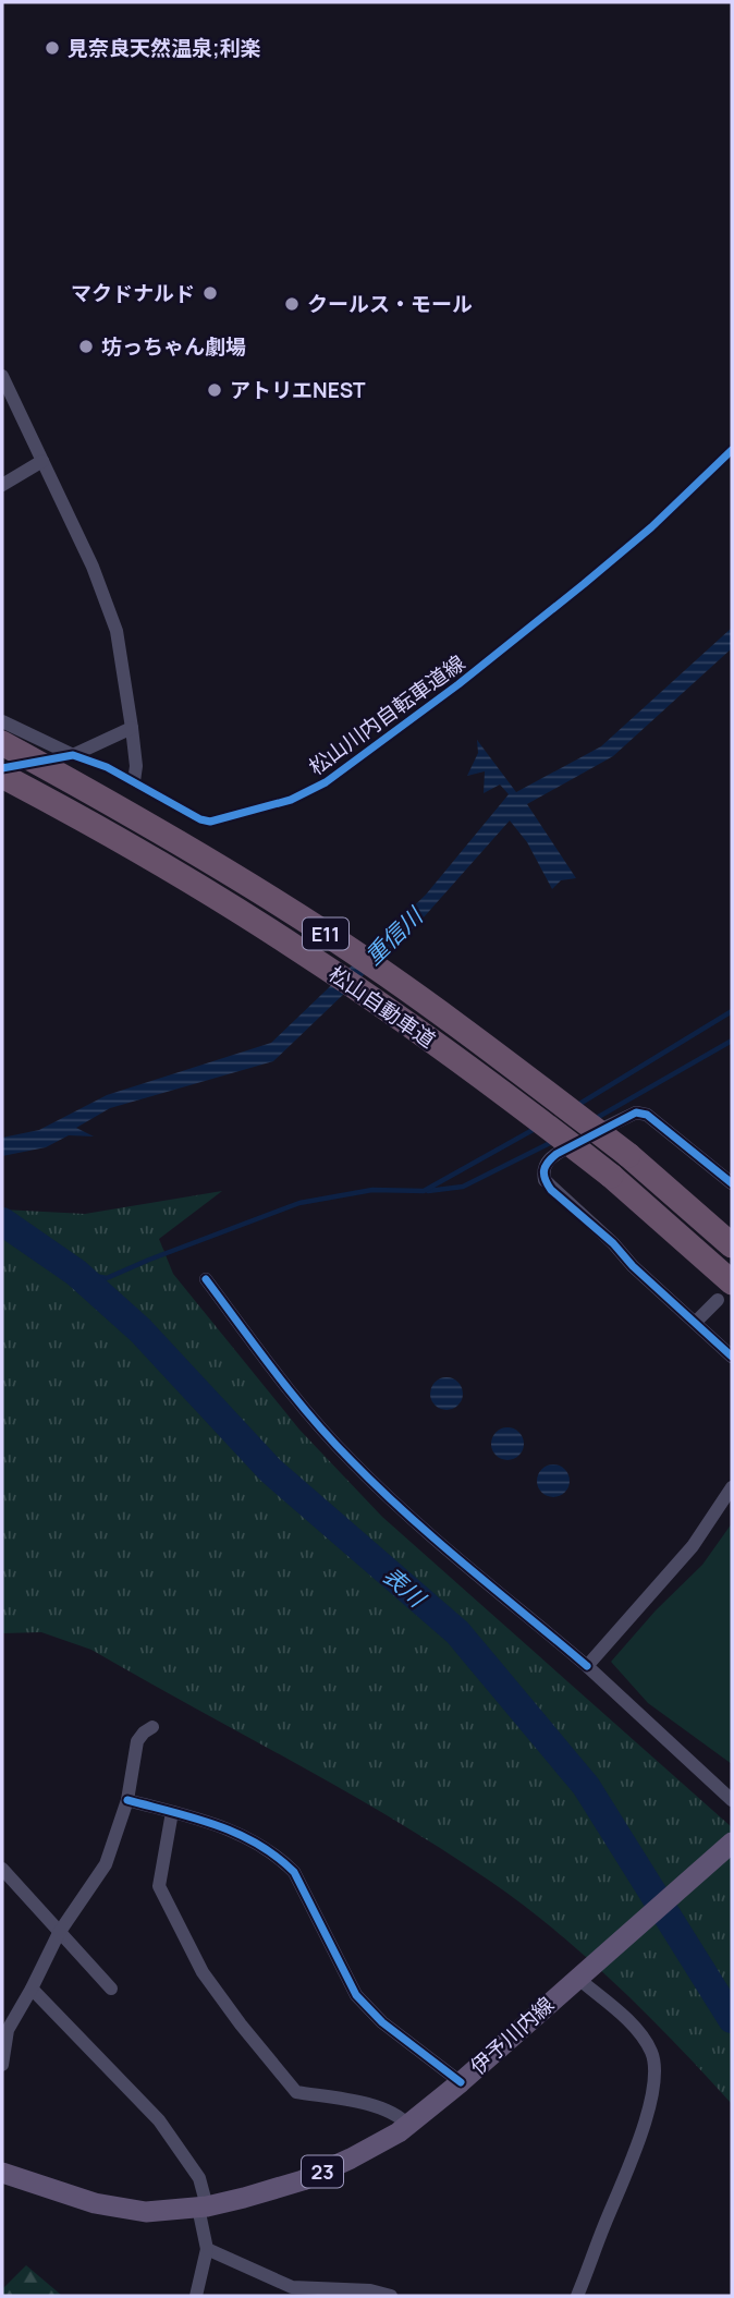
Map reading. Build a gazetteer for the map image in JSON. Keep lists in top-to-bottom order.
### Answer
{
  "streets": {
    "highway": ["E11", "松山自動車道"],
    "main road": ["伊予川内線", "23"],
    "cycle path": ["松山川内自転車道線"]
  },
  "water": ["重信川", "表川"],
  "places": [
    "見奈良天然温泉;利楽",
    "マクドナルド",
    "クールス・モール",
    "坊っちゃん劇場",
    "アトリエNEST"
  ]
}
